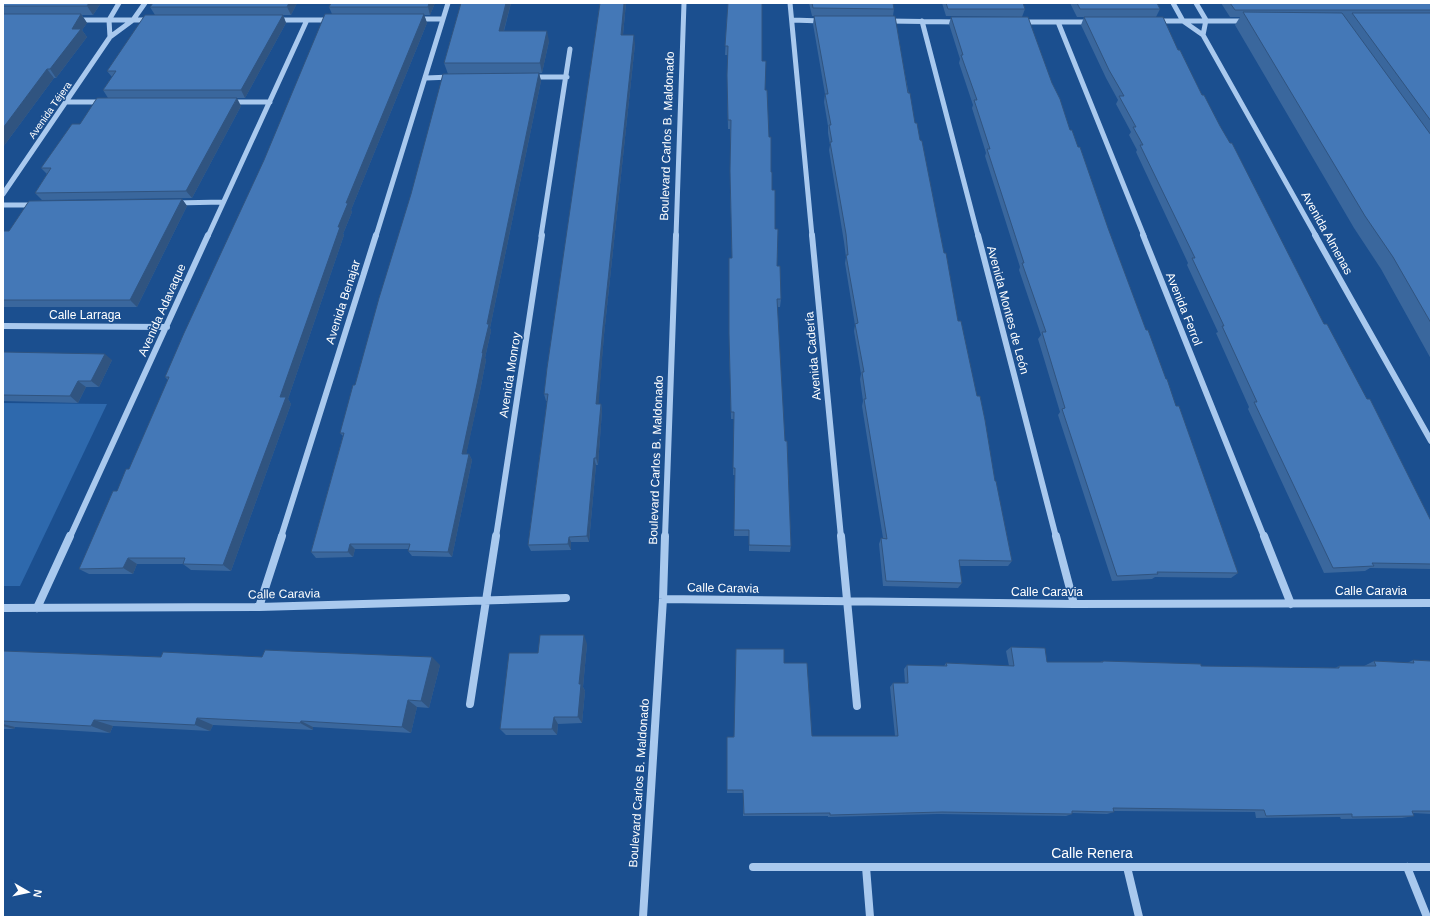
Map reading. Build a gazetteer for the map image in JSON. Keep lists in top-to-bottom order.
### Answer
{
  "streets": {
    "street": [
      "Avenida Téjera",
      "Boulevard Carlos B. Maldonado",
      "Avenida Almenas",
      "Avenida Benajar",
      "Avenida Ferrol",
      "Avenida Adavaque",
      "Avenida Montes de León",
      "Calle Larraga",
      "Avenida Cadería",
      "Avenida Monroy",
      "Calle Caravia",
      "Calle Renera"
    ]
  },
  "crossings": [
    ["Boulevard Carlos B. Maldonado", "Calle Caravia"],
    ["Avenida Benajar", "Calle Caravia"],
    ["Avenida Ferrol", "Calle Caravia"],
    ["Avenida Adavaque", "Calle Larraga"],
    ["Avenida Adavaque", "Calle Caravia"],
    ["Avenida Montes de León", "Calle Caravia"],
    ["Avenida Cadería", "Calle Caravia"],
    ["Avenida Monroy", "Calle Caravia"]
  ],
  "north": "right"
}
